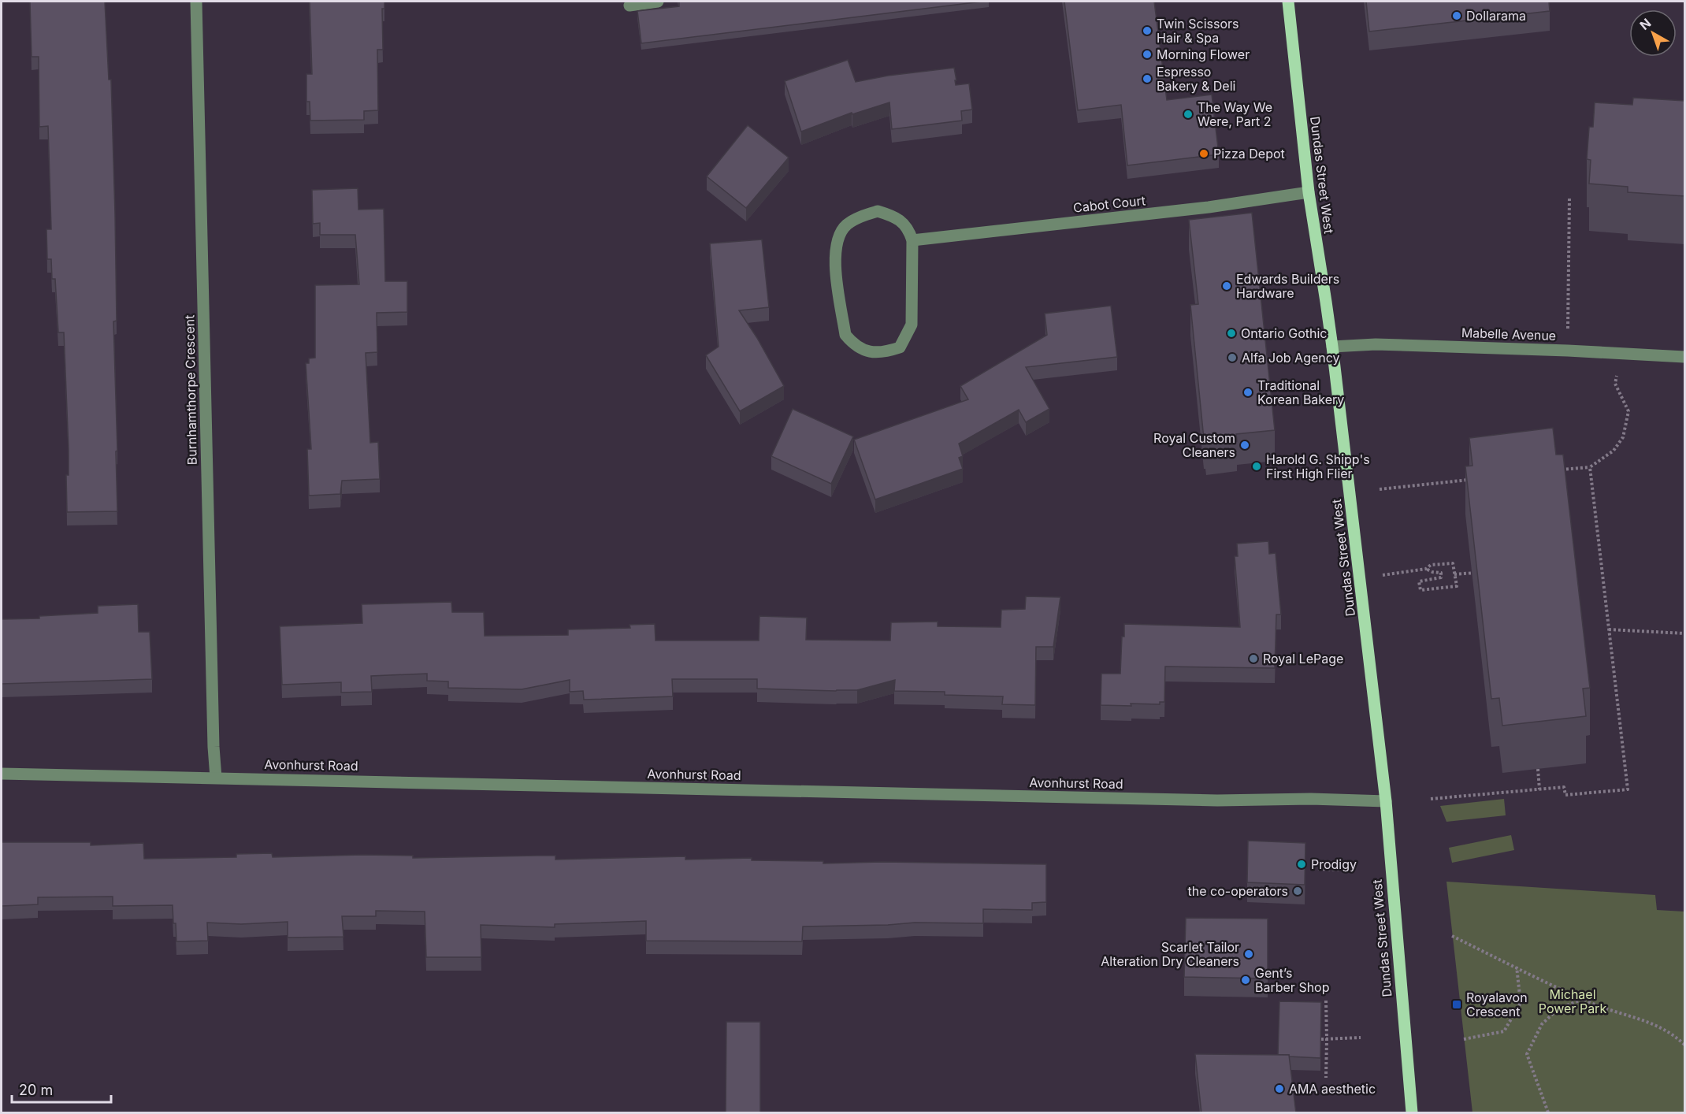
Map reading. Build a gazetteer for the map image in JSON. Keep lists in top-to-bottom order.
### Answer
{
  "streets": {
    "main road": ["Dundas Street West"],
    "street": [
      "Cabot Court",
      "Mabelle Avenue",
      "Burnhamthorpe Crescent",
      "Avonhurst Road"
    ]
  },
  "crossings": [
    ["Dundas Street West", "Cabot Court"],
    ["Dundas Street West", "Mabelle Avenue"],
    ["Dundas Street West", "Avonhurst Road"],
    ["Burnhamthorpe Crescent", "Avonhurst Road"]
  ],
  "parks": ["Michael Power Park"],
  "places": {
    "other": [
      "Dollarama",
      "Twin Scissors Hair & Spa",
      "Morning Flower",
      "Espresso Bakery & Deli",
      "The Way We Were, Part 2",
      "Pizza Depot",
      "Edwards Builders Hardware",
      "Ontario Gothic",
      "Alfa Job Agency",
      "Traditional Korean Bakery",
      "Royal Custom Cleaners",
      "Harold G. Shipp's First High Flier",
      "Royal LePage",
      "Prodigy",
      "the co-operators",
      "Scarlet Tailor Alteration Dry Cleaners",
      "Gent’s Barber Shop",
      "AMA aesthetic"
    ],
    "transit": ["Royalavon Crescent"]
  },
  "scale_bar": "20 m",
  "north": "top left"
}
